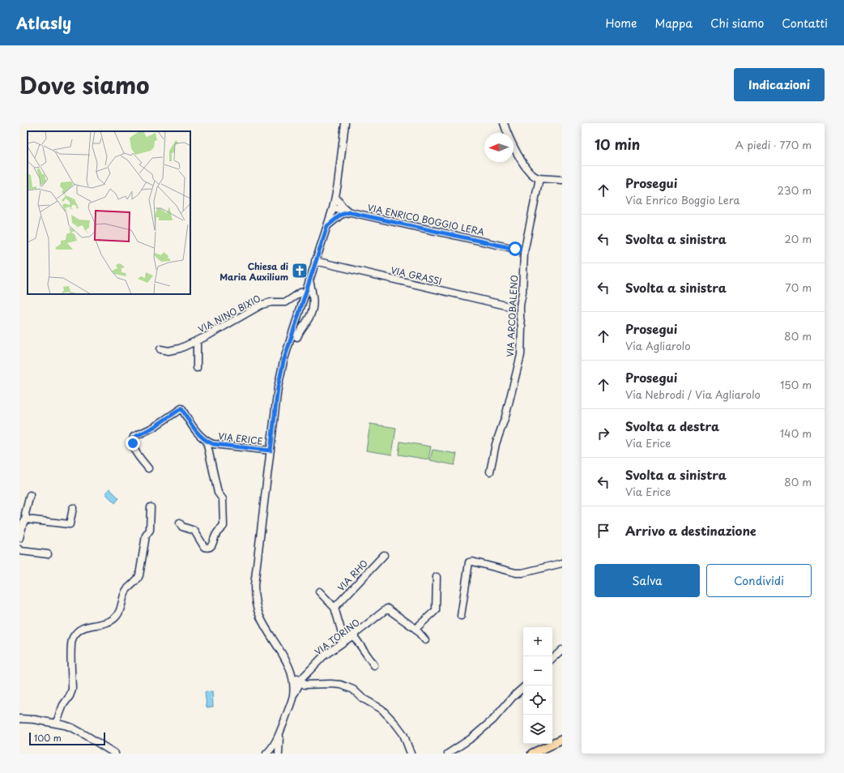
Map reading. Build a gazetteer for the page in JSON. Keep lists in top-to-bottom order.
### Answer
{
  "streets": {
    "street": [
      "VIA ENRICO BOGGIO LERA",
      "VIA GRASSI",
      "VIA NINO BIXIO",
      "VIA ARCOBALENO",
      "VIA ERICE",
      "VIA RHO",
      "VIA TORINO"
    ]
  },
  "places": {
    "church": ["Chiesa di Maria Auxilium"]
  },
  "scale_bar": "100 m",
  "north": "left",
  "page": {
    "header": "Atlasly",
    "nav": [
      "Home",
      "Mappa",
      "Chi siamo",
      "Contatti"
    ],
    "title": "Dove siamo",
    "buttons": [
      "Indicazioni",
      ["Salva", "Condividi"]
    ],
    "heading": ["10 min", "A piedi · 770 m"],
    "list": [
      ["Prosegui", "Via Enrico Boggio Lera", "230 m"],
      ["Svolta a sinistra", "20 m"],
      ["Svolta a sinistra", "70 m"],
      ["Prosegui", "Via Agliarolo", "80 m"],
      ["Prosegui", "Via Nebrodi / Via Agliarolo", "150 m"],
      ["Svolta a destra", "Via Erice", "140 m"],
      ["Svolta a sinistra", "Via Erice", "80 m"],
      "Arrivo a destinazione"
    ],
    "map_buttons": ["+", "−"],
    "scale": "100 m"
  }
}
